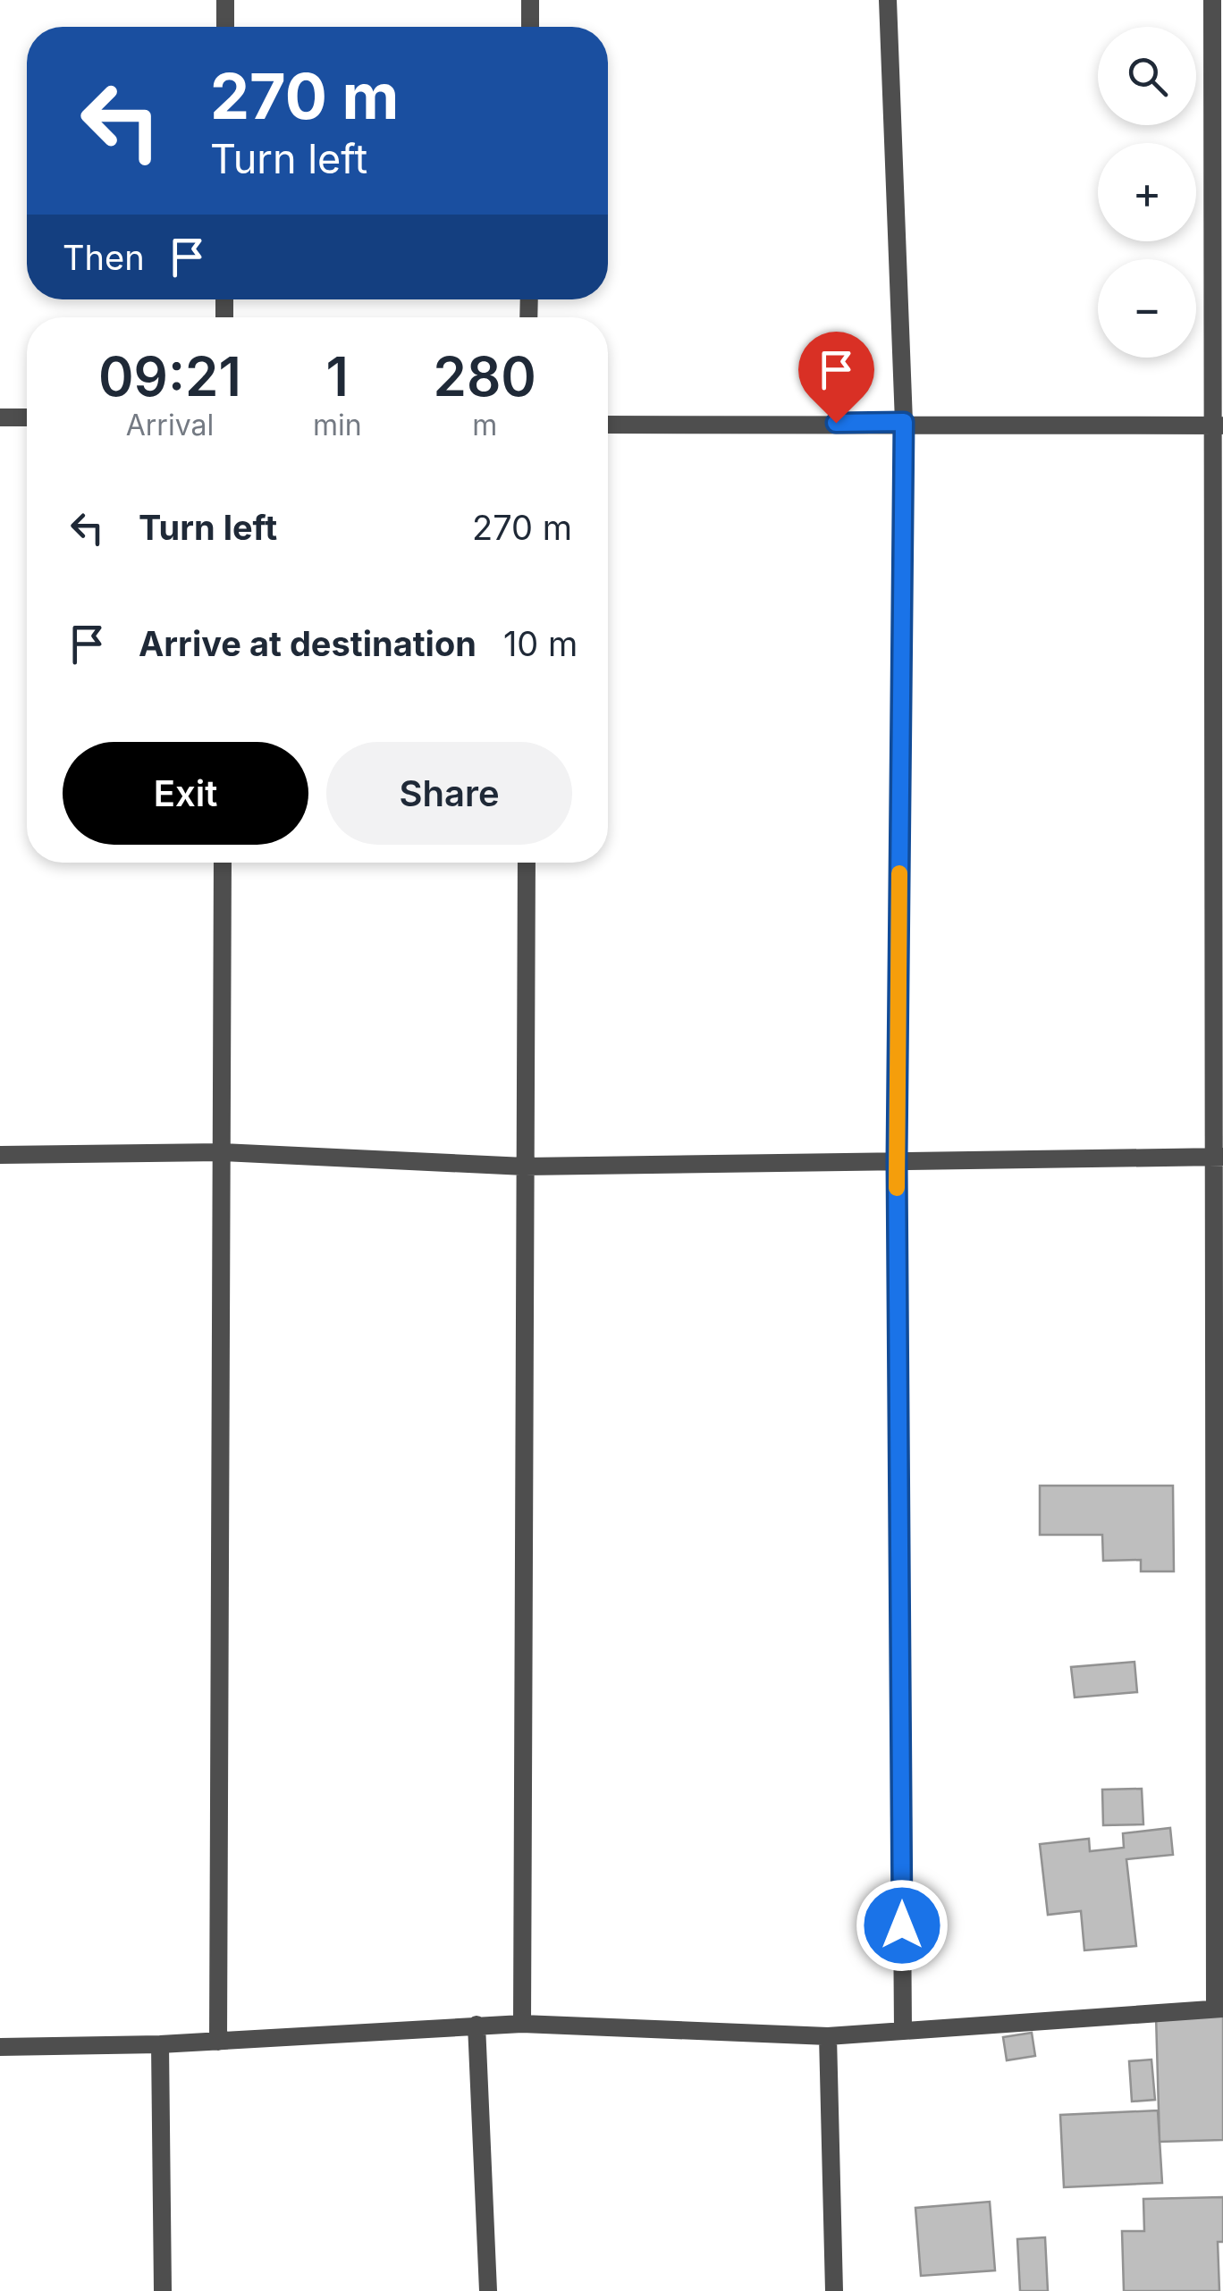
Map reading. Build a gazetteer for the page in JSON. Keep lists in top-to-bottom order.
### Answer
{
  "page": {
    "map_buttons": ["+", "−"],
    "turn": ["270 m", "Turn left"],
    "then": "Then",
    "eta": [
      "09:21",
      "Arrival",
      "1",
      "min",
      "280",
      "m"
    ],
    "list": [
      {
        "name": "Turn left",
        "value": "270 m"
      },
      {
        "name": "Arrive at destination",
        "value": "10 m"
      }
    ],
    "buttons": ["Exit", "Share"]
  }
}
